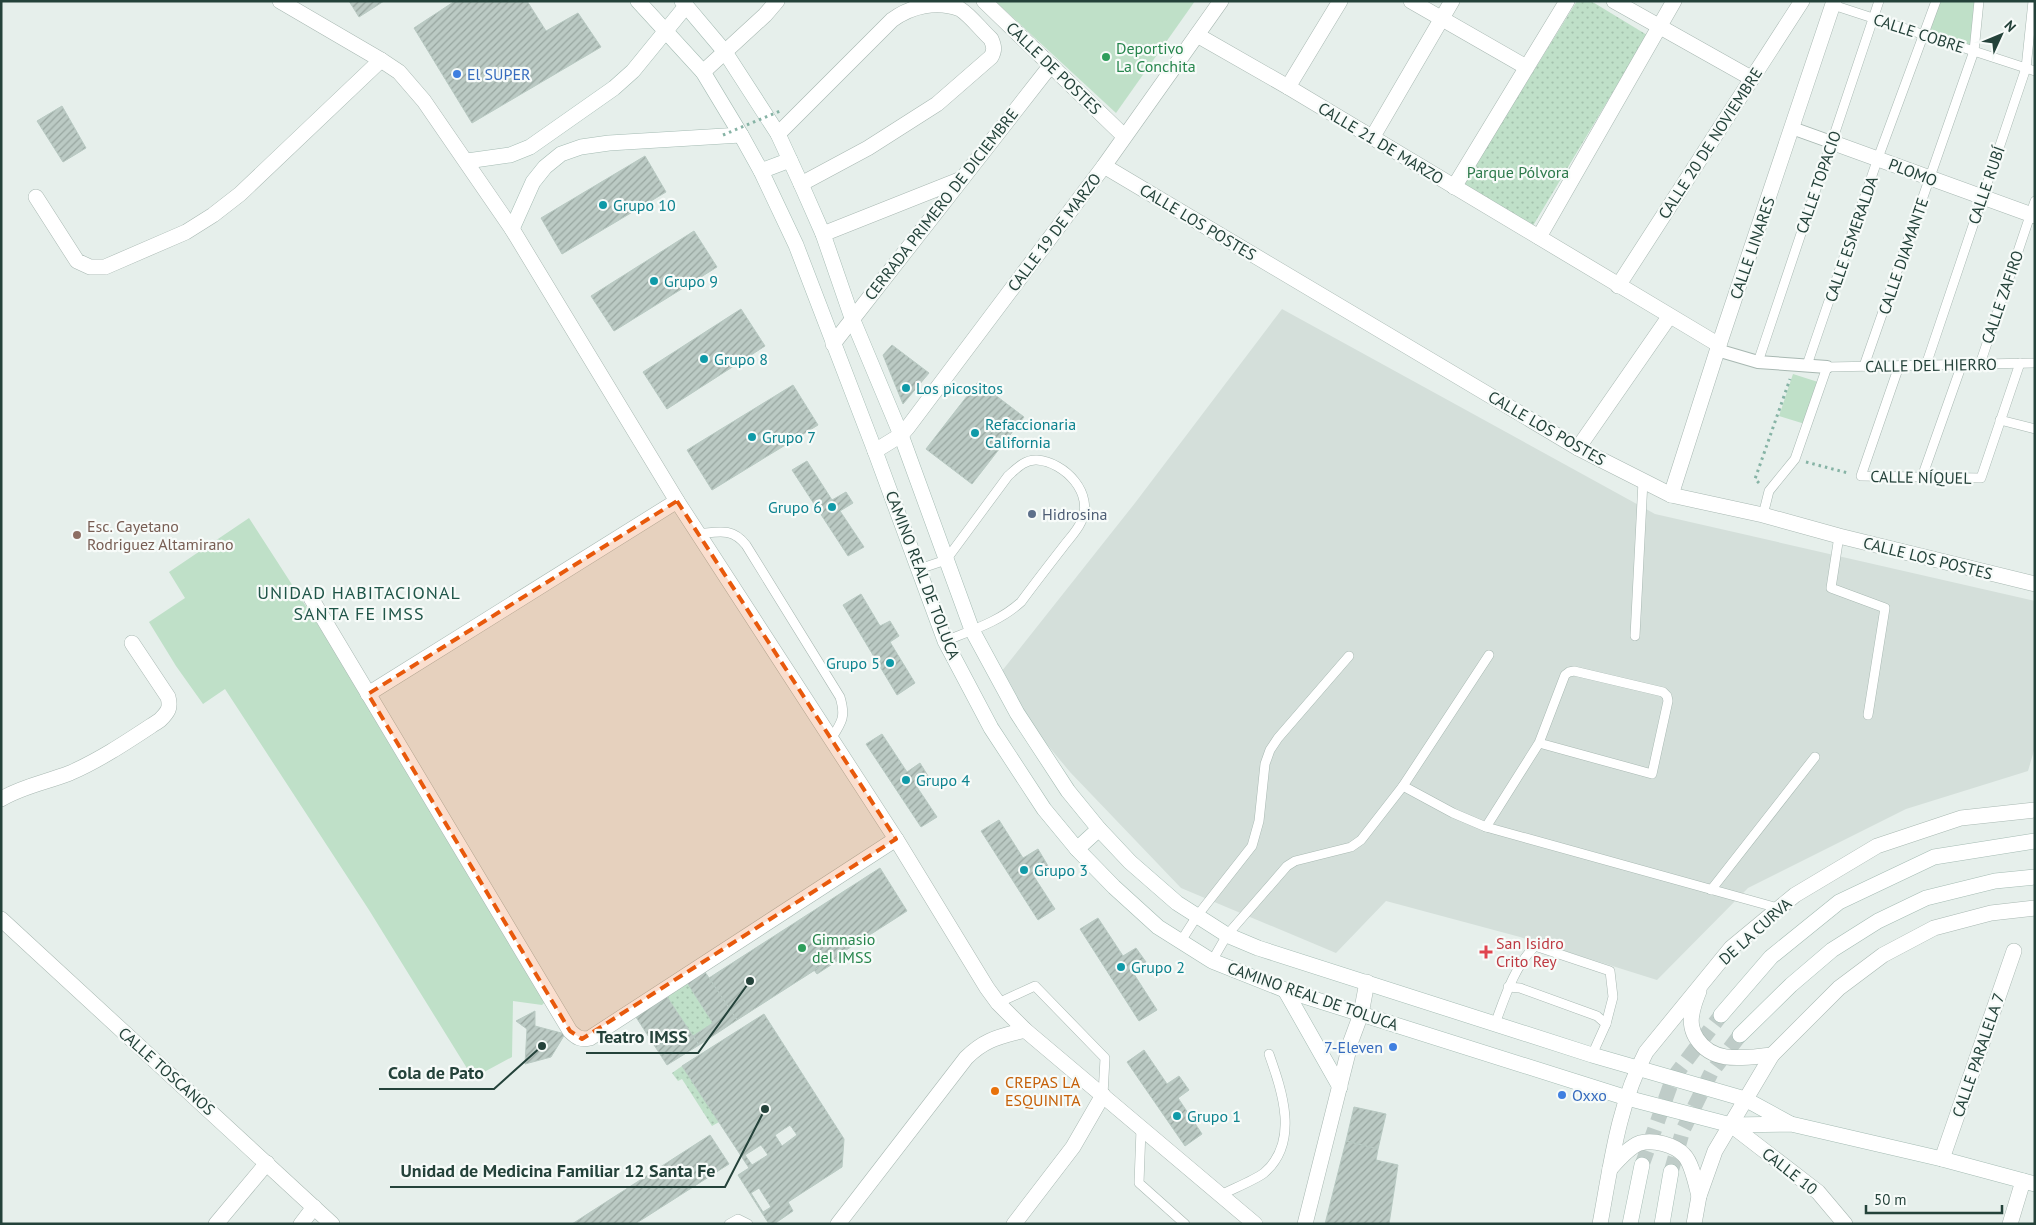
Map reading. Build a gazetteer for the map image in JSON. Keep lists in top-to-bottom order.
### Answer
{
  "streets": {
    "street": [
      "CALLE DE POSTES",
      "CALLE 21 DE MARZO",
      "CALLE 20 DE NOVIEMBRE",
      "PLOMO",
      "CERRADA PRIMERO DE DICIEMBRE",
      "CALLE LOS POSTES",
      "CALLE 19 DE MARZO",
      "CALLE LINARES",
      "CAMINO REAL DE TOLUCA",
      "DE LA CURVA",
      "CALLE PARALELA 7",
      "CALLE TOSCANOS",
      "CALLE 10"
    ],
    "lane": [
      "CALLE COBRE",
      "CALLE TOPACIO",
      "CALLE RUBÍ",
      "CALLE ESMERALDA",
      "CALLE DIAMANTE",
      "CALLE ZAFIRO",
      "CALLE DEL HIERRO",
      "CALLE NÍQUEL"
    ]
  },
  "crossings": [
    ["CALLE COBRE", "CALLE TOPACIO"],
    ["CALLE COBRE", "CALLE RUBÍ"],
    ["CALLE COBRE", "CALLE ESMERALDA"],
    ["CALLE COBRE", "CALLE LINARES"],
    ["CALLE COBRE", "CALLE DIAMANTE"],
    ["CALLE DE POSTES", "CERRADA PRIMERO DE DICIEMBRE"],
    ["CALLE DE POSTES", "CALLE 19 DE MARZO"],
    ["CALLE 21 DE MARZO", "CALLE 20 DE NOVIEMBRE"],
    ["CALLE 21 DE MARZO", "CALLE 19 DE MARZO"],
    ["CALLE 21 DE MARZO", "CALLE LINARES"],
    ["PLOMO", "CALLE TOPACIO"],
    ["PLOMO", "CALLE RUBÍ"],
    ["PLOMO", "CALLE ESMERALDA"],
    ["PLOMO", "CALLE LINARES"],
    ["PLOMO", "CALLE DIAMANTE"],
    ["PLOMO", "CALLE ZAFIRO"],
    ["CALLE RUBÍ", "CALLE DEL HIERRO"],
    ["CERRADA PRIMERO DE DICIEMBRE", "CAMINO REAL DE TOLUCA"],
    ["CALLE LOS POSTES", "CALLE 19 DE MARZO"],
    ["CALLE LOS POSTES", "CALLE LINARES"],
    ["CALLE 19 DE MARZO", "CAMINO REAL DE TOLUCA"],
    ["CALLE DIAMANTE", "CALLE DEL HIERRO"],
    ["CALLE ZAFIRO", "CALLE DEL HIERRO"],
    ["CAMINO REAL DE TOLUCA", "DE LA CURVA"],
    ["CAMINO REAL DE TOLUCA", "CALLE PARALELA 7"],
    ["CAMINO REAL DE TOLUCA", "CALLE 10"]
  ],
  "districts": ["UNIDAD HABITACIONAL SANTA FE IMSS"],
  "parks": ["Parque Pólvora"],
  "places": {
    "other": [
      "Deportivo La Conchita",
      "El SUPER",
      "Grupo 10",
      "Grupo 9",
      "Grupo 8",
      "Los picositos",
      "Refaccionaria California",
      "Grupo 7",
      "Grupo 6",
      "Hidrosina",
      "Esc. Cayetano Rodriguez Altamirano",
      "Grupo 5",
      "Grupo 4",
      "Grupo 3",
      "Gimnasio del IMSS",
      "Grupo 2",
      "Teatro IMSS",
      "Cola de Pato",
      "7-Eleven",
      "CREPAS LA ESQUINITA",
      "Oxxo",
      "Unidad de Medicina Familiar 12 Santa Fe",
      "Grupo 1"
    ],
    "health": ["San Isidro Crito Rey"]
  },
  "scale_bar": "50 m",
  "north": "top right"
}
